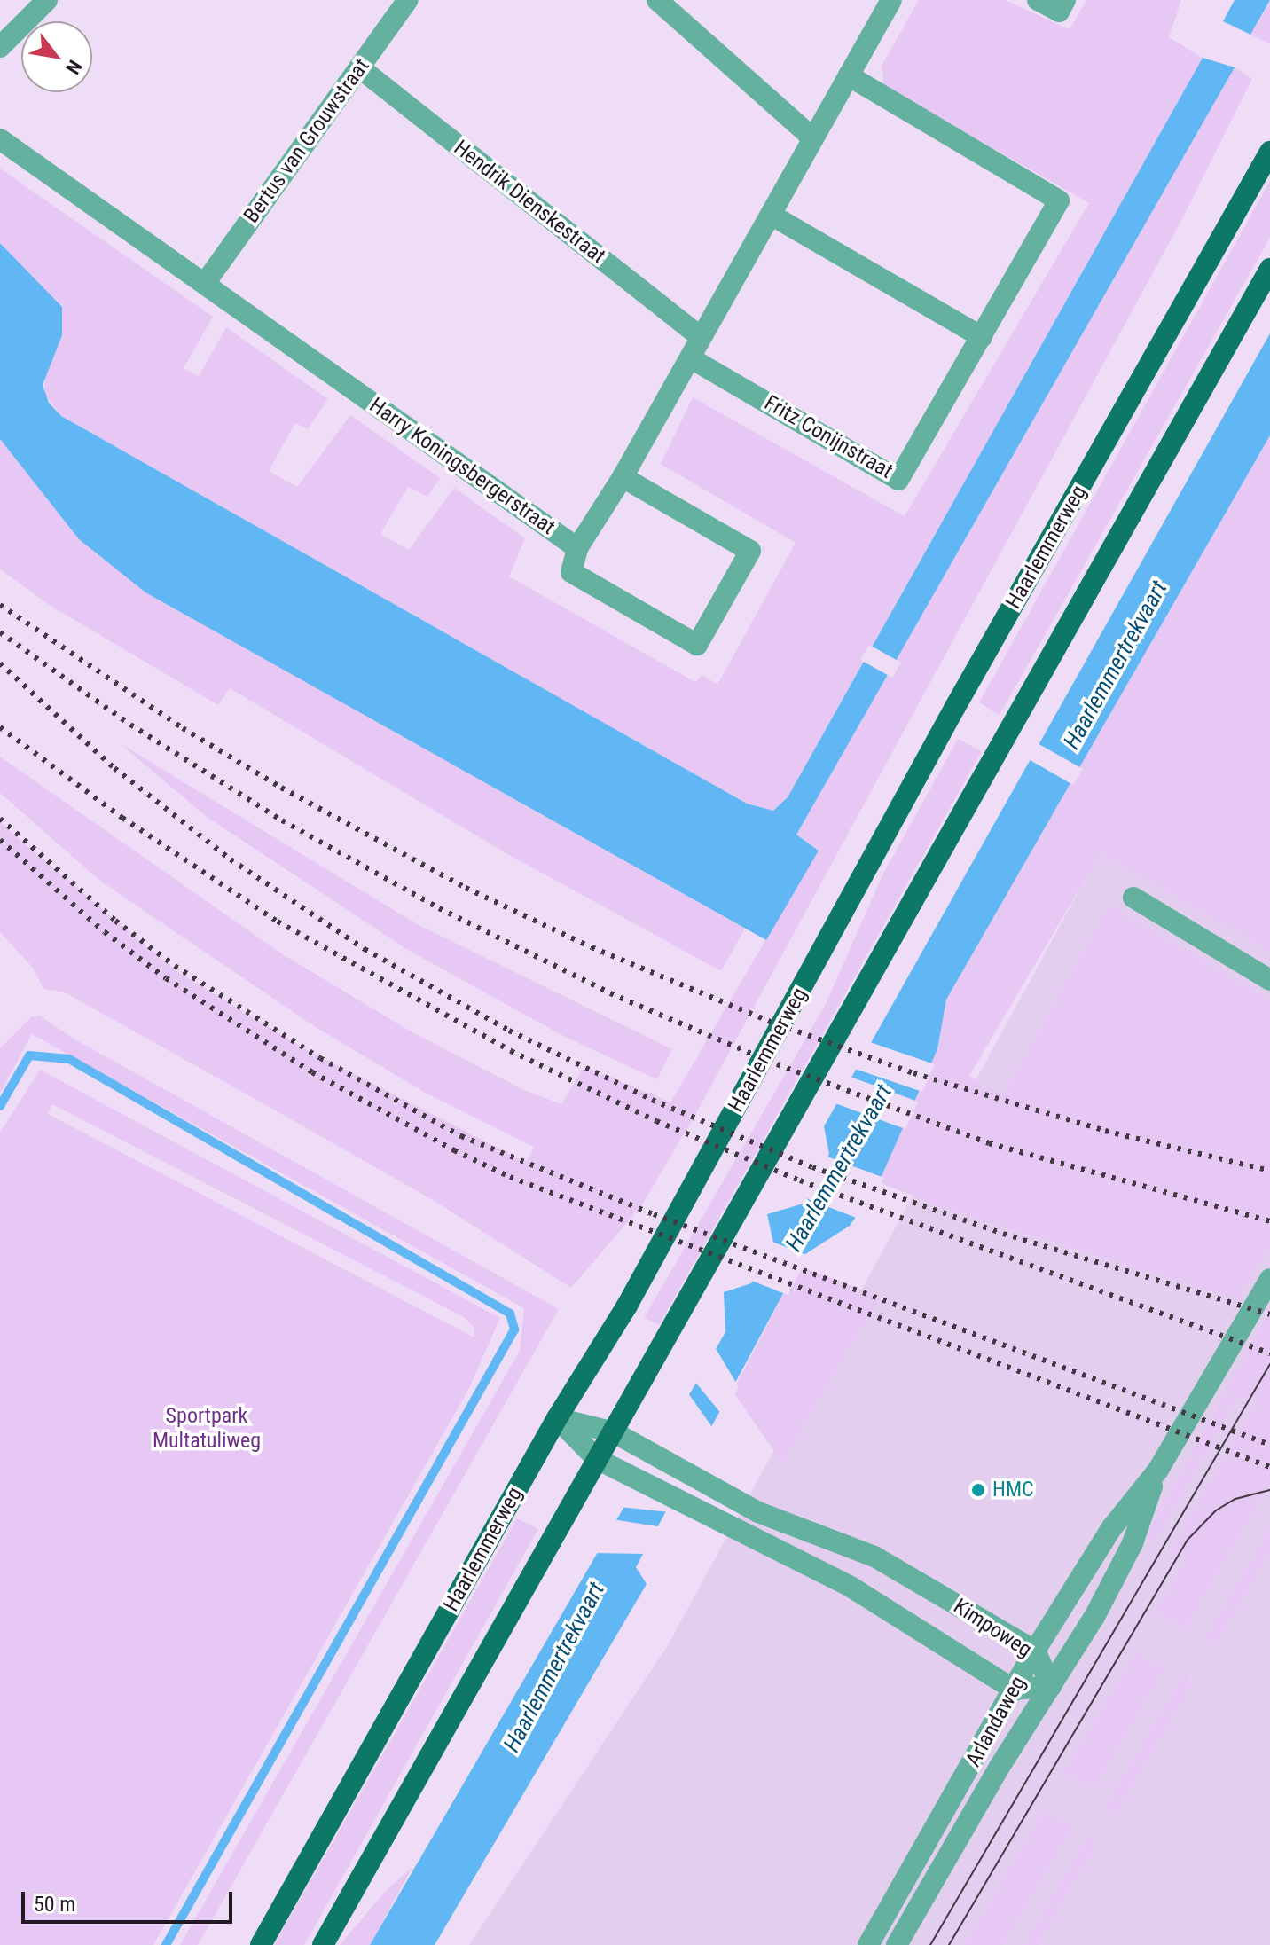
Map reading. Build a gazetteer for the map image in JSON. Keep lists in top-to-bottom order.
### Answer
{
  "streets": {
    "main road": ["Haarlemmerweg"],
    "street": [
      "Bertus van Grouwstraat",
      "Hendrik Dienskestraat",
      "Fritz Conijnstraat",
      "Harry Koningsbergerstraat",
      "Kimpoweg",
      "Arlandaweg"
    ]
  },
  "crossings": [
    ["Bertus van Grouwstraat", "Hendrik Dienskestraat"],
    ["Bertus van Grouwstraat", "Harry Koningsbergerstraat"],
    ["Haarlemmerweg", "Kimpoweg"],
    ["Kimpoweg", "Arlandaweg"]
  ],
  "water": ["Haarlemmertrekvaart"],
  "parks": ["Sportpark Multatuliweg"],
  "places": ["HMC"],
  "scale_bar": "50 m",
  "north": "bottom right"
}
